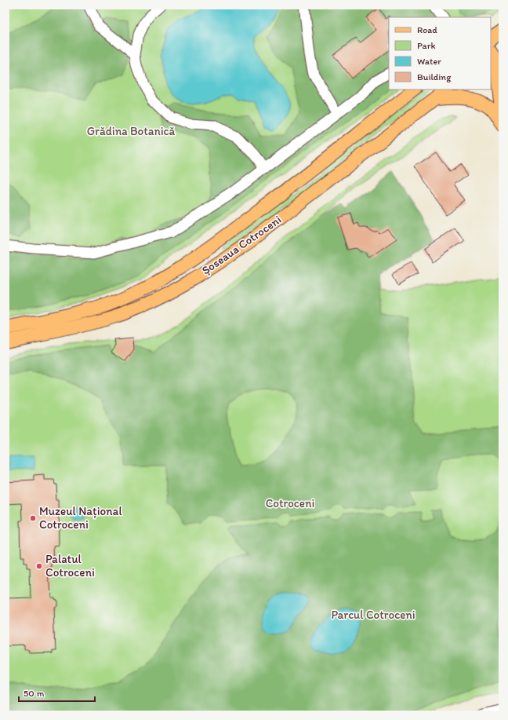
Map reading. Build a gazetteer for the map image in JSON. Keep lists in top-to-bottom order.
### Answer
{
  "streets": {
    "main road": ["Șoseaua Cotroceni"]
  },
  "parks": ["Grădina Botanică", "Cotroceni", "Parcul Cotroceni"],
  "places": ["Muzeul Național Cotroceni", "Palatul Cotroceni"],
  "legend": [
    "Road",
    "Park",
    "Water",
    "Building"
  ],
  "scale_bar": "50 m"
}
